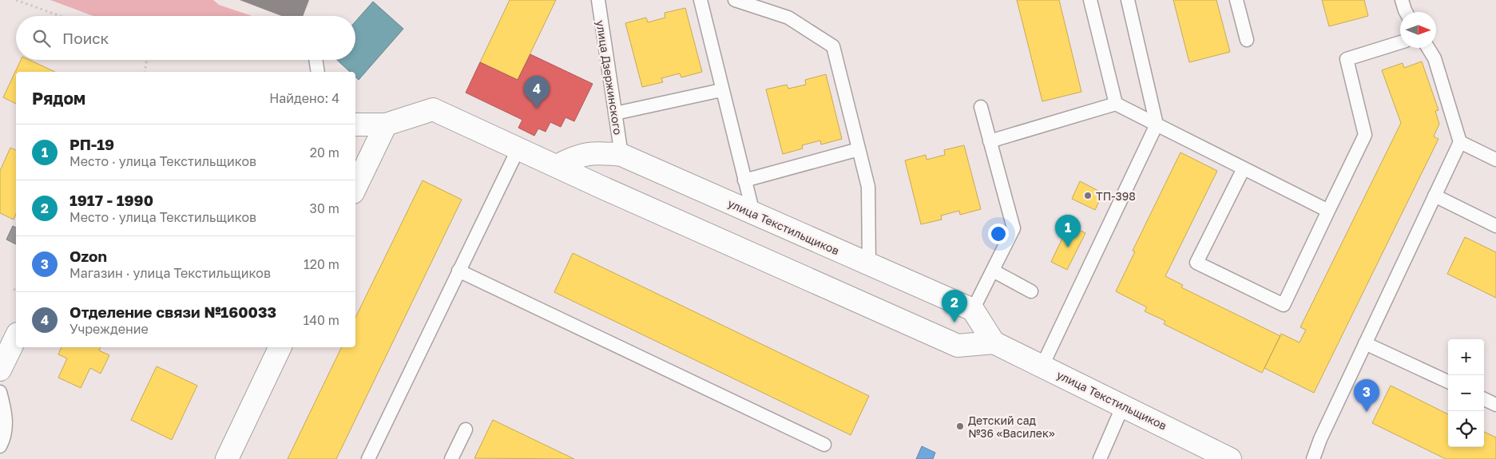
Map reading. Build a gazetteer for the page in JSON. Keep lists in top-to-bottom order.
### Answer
{
  "streets": {
    "street": ["улица Текстильщиков"],
    "lane": ["улица Дзержинского"]
  },
  "crossings": [
    ["улица Дзержинского", "улица Текстильщиков"]
  ],
  "places": ["ТП-398", "Детский сад №36 «Василек»"],
  "north": "right",
  "page": {
    "search": "Поиск",
    "heading": ["Рядом", "Найдено: 4"],
    "pins": [
      "4",
      "1",
      "2",
      "3"
    ],
    "list": [
      {
        "mark": "1",
        "name": "РП-19",
        "note": "Место · улица Текстильщиков",
        "value": "20 m"
      },
      {
        "mark": "2",
        "name": "1917 - 1990",
        "note": "Место · улица Текстильщиков",
        "value": "30 m"
      },
      {
        "mark": "3",
        "name": "Ozon",
        "note": "Магазин · улица Текстильщиков",
        "value": "120 m"
      },
      {
        "mark": "4",
        "name": "Отделение связи №160033",
        "note": "Учреждение",
        "value": "140 m"
      }
    ],
    "map_buttons": ["+", "−"]
  }
}
